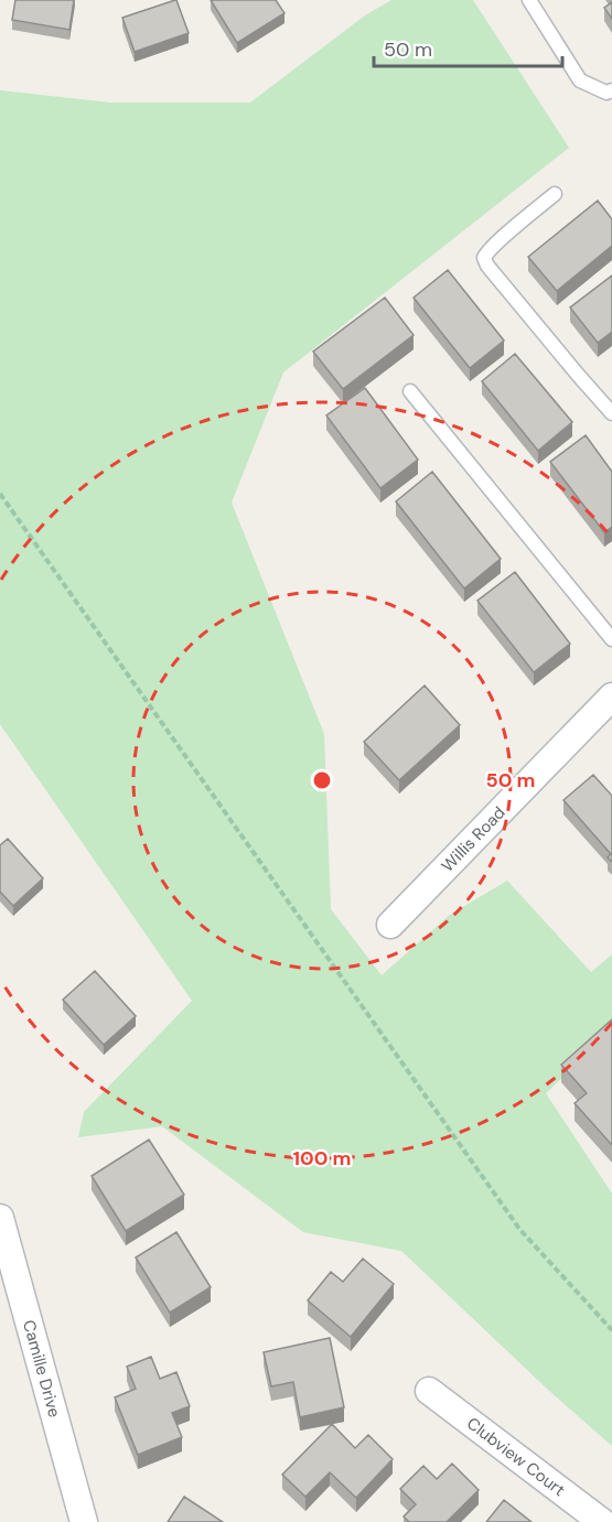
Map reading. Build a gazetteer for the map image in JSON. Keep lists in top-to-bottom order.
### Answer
{
  "streets": {
    "street": ["Willis Road", "Camille Drive", "Clubview Court"]
  },
  "scale_bar": "50 m",
  "rings": ["50 m", "100 m"]
}
